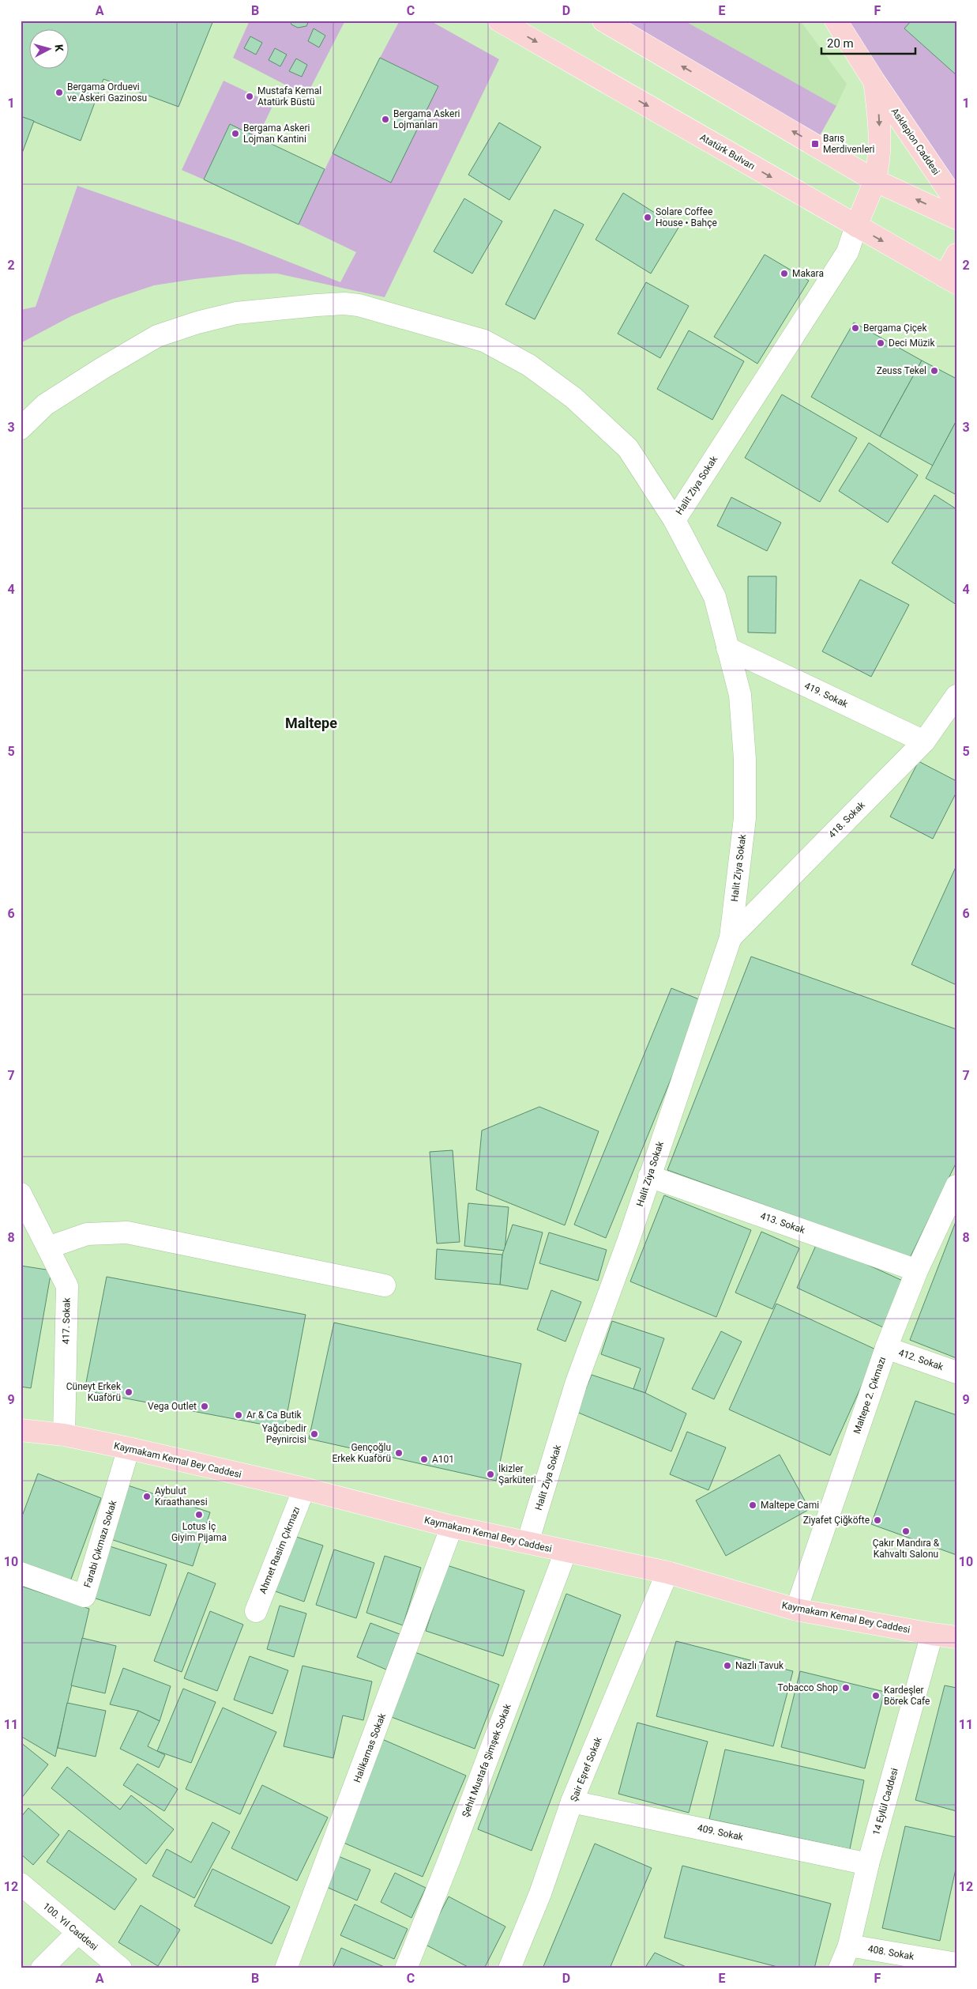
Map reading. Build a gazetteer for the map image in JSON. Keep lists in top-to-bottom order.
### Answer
{
  "streets": {
    "main road": ["Asklepion Caddesi", "Atatürk Bulvarı", "Kaymakam Kemal Bey Caddesi"],
    "street": [
      "Halit Ziya Sokak",
      "419. Sokak",
      "418. Sokak",
      "413. Sokak",
      "417. Sokak",
      "412. Sokak",
      "Maltepe 2. Çıkmazı",
      "Farabi Çıkmazı Sokak",
      "Ahmet Rasim Çıkmazı",
      "Halikarnas Sokak",
      "Şehit Mustafa Şimşek Sokak",
      "Şair Eşref Sokak",
      "14 Eylül Caddesi",
      "409. Sokak",
      "100. Yıl Caddesi",
      "408. Sokak"
    ]
  },
  "crossings": [
    ["Asklepion Caddesi", "Atatürk Bulvarı"],
    ["Asklepion Caddesi", "Halit Ziya Sokak"],
    ["Atatürk Bulvarı", "Halit Ziya Sokak"],
    ["Halit Ziya Sokak", "419. Sokak"],
    ["Halit Ziya Sokak", "418. Sokak"],
    ["Halit Ziya Sokak", "413. Sokak"],
    ["Halit Ziya Sokak", "Kaymakam Kemal Bey Caddesi"],
    ["419. Sokak", "418. Sokak"],
    ["413. Sokak", "Maltepe 2. Çıkmazı"],
    ["417. Sokak", "Kaymakam Kemal Bey Caddesi"],
    ["412. Sokak", "Maltepe 2. Çıkmazı"],
    ["Maltepe 2. Çıkmazı", "Kaymakam Kemal Bey Caddesi"],
    ["Kaymakam Kemal Bey Caddesi", "Farabi Çıkmazı Sokak"],
    ["Kaymakam Kemal Bey Caddesi", "Ahmet Rasim Çıkmazı"],
    ["Kaymakam Kemal Bey Caddesi", "Halikarnas Sokak"],
    ["Kaymakam Kemal Bey Caddesi", "Şehit Mustafa Şimşek Sokak"],
    ["Kaymakam Kemal Bey Caddesi", "Şair Eşref Sokak"],
    ["Kaymakam Kemal Bey Caddesi", "14 Eylül Caddesi"],
    ["Şair Eşref Sokak", "409. Sokak"],
    ["14 Eylül Caddesi", "409. Sokak"],
    ["14 Eylül Caddesi", "408. Sokak"]
  ],
  "districts": ["Maltepe"],
  "places": {
    "other": [
      "Bergama Orduevi ve Askeri Gazinosu",
      "Mustafa Kemal Atatürk Büstü",
      "Bergama Askeri Lojmanları",
      "Bergama Askeri Lojman Kantini",
      "Solare Coffee House • Bahçe",
      "Makara",
      "Bergama Çiçek",
      "Deci Müzik",
      "Zeuss Tekel",
      "Cüneyt Erkek Kuaförü",
      "Vega Outlet",
      "Ar & Ca Butik",
      "Yağcıbedir Peynircisi",
      "Gençoğlu Erkek Kuaförü",
      "A101",
      "İkizler Şarküteri",
      "Aybulut Kıraathanesi",
      "Maltepe Cami",
      "Lotus İç Giyim Pijama",
      "Ziyafet Çiğköfte",
      "Çakır Mandıra & Kahvaltı Salonu",
      "Nazlı Tavuk",
      "Tobacco Shop",
      "Kardeşler Börek Cafe"
    ],
    "transit": ["Barış Merdivenleri"]
  },
  "scale_bar": "20 m",
  "north": "right",
  "grid": {
    "columns": [
      "A",
      "B",
      "C",
      "D",
      "E",
      "F"
    ],
    "rows": [
      "1",
      "2",
      "3",
      "4",
      "5",
      "6",
      "7",
      "8",
      "9",
      "10",
      "11",
      "12"
    ]
  }
}
